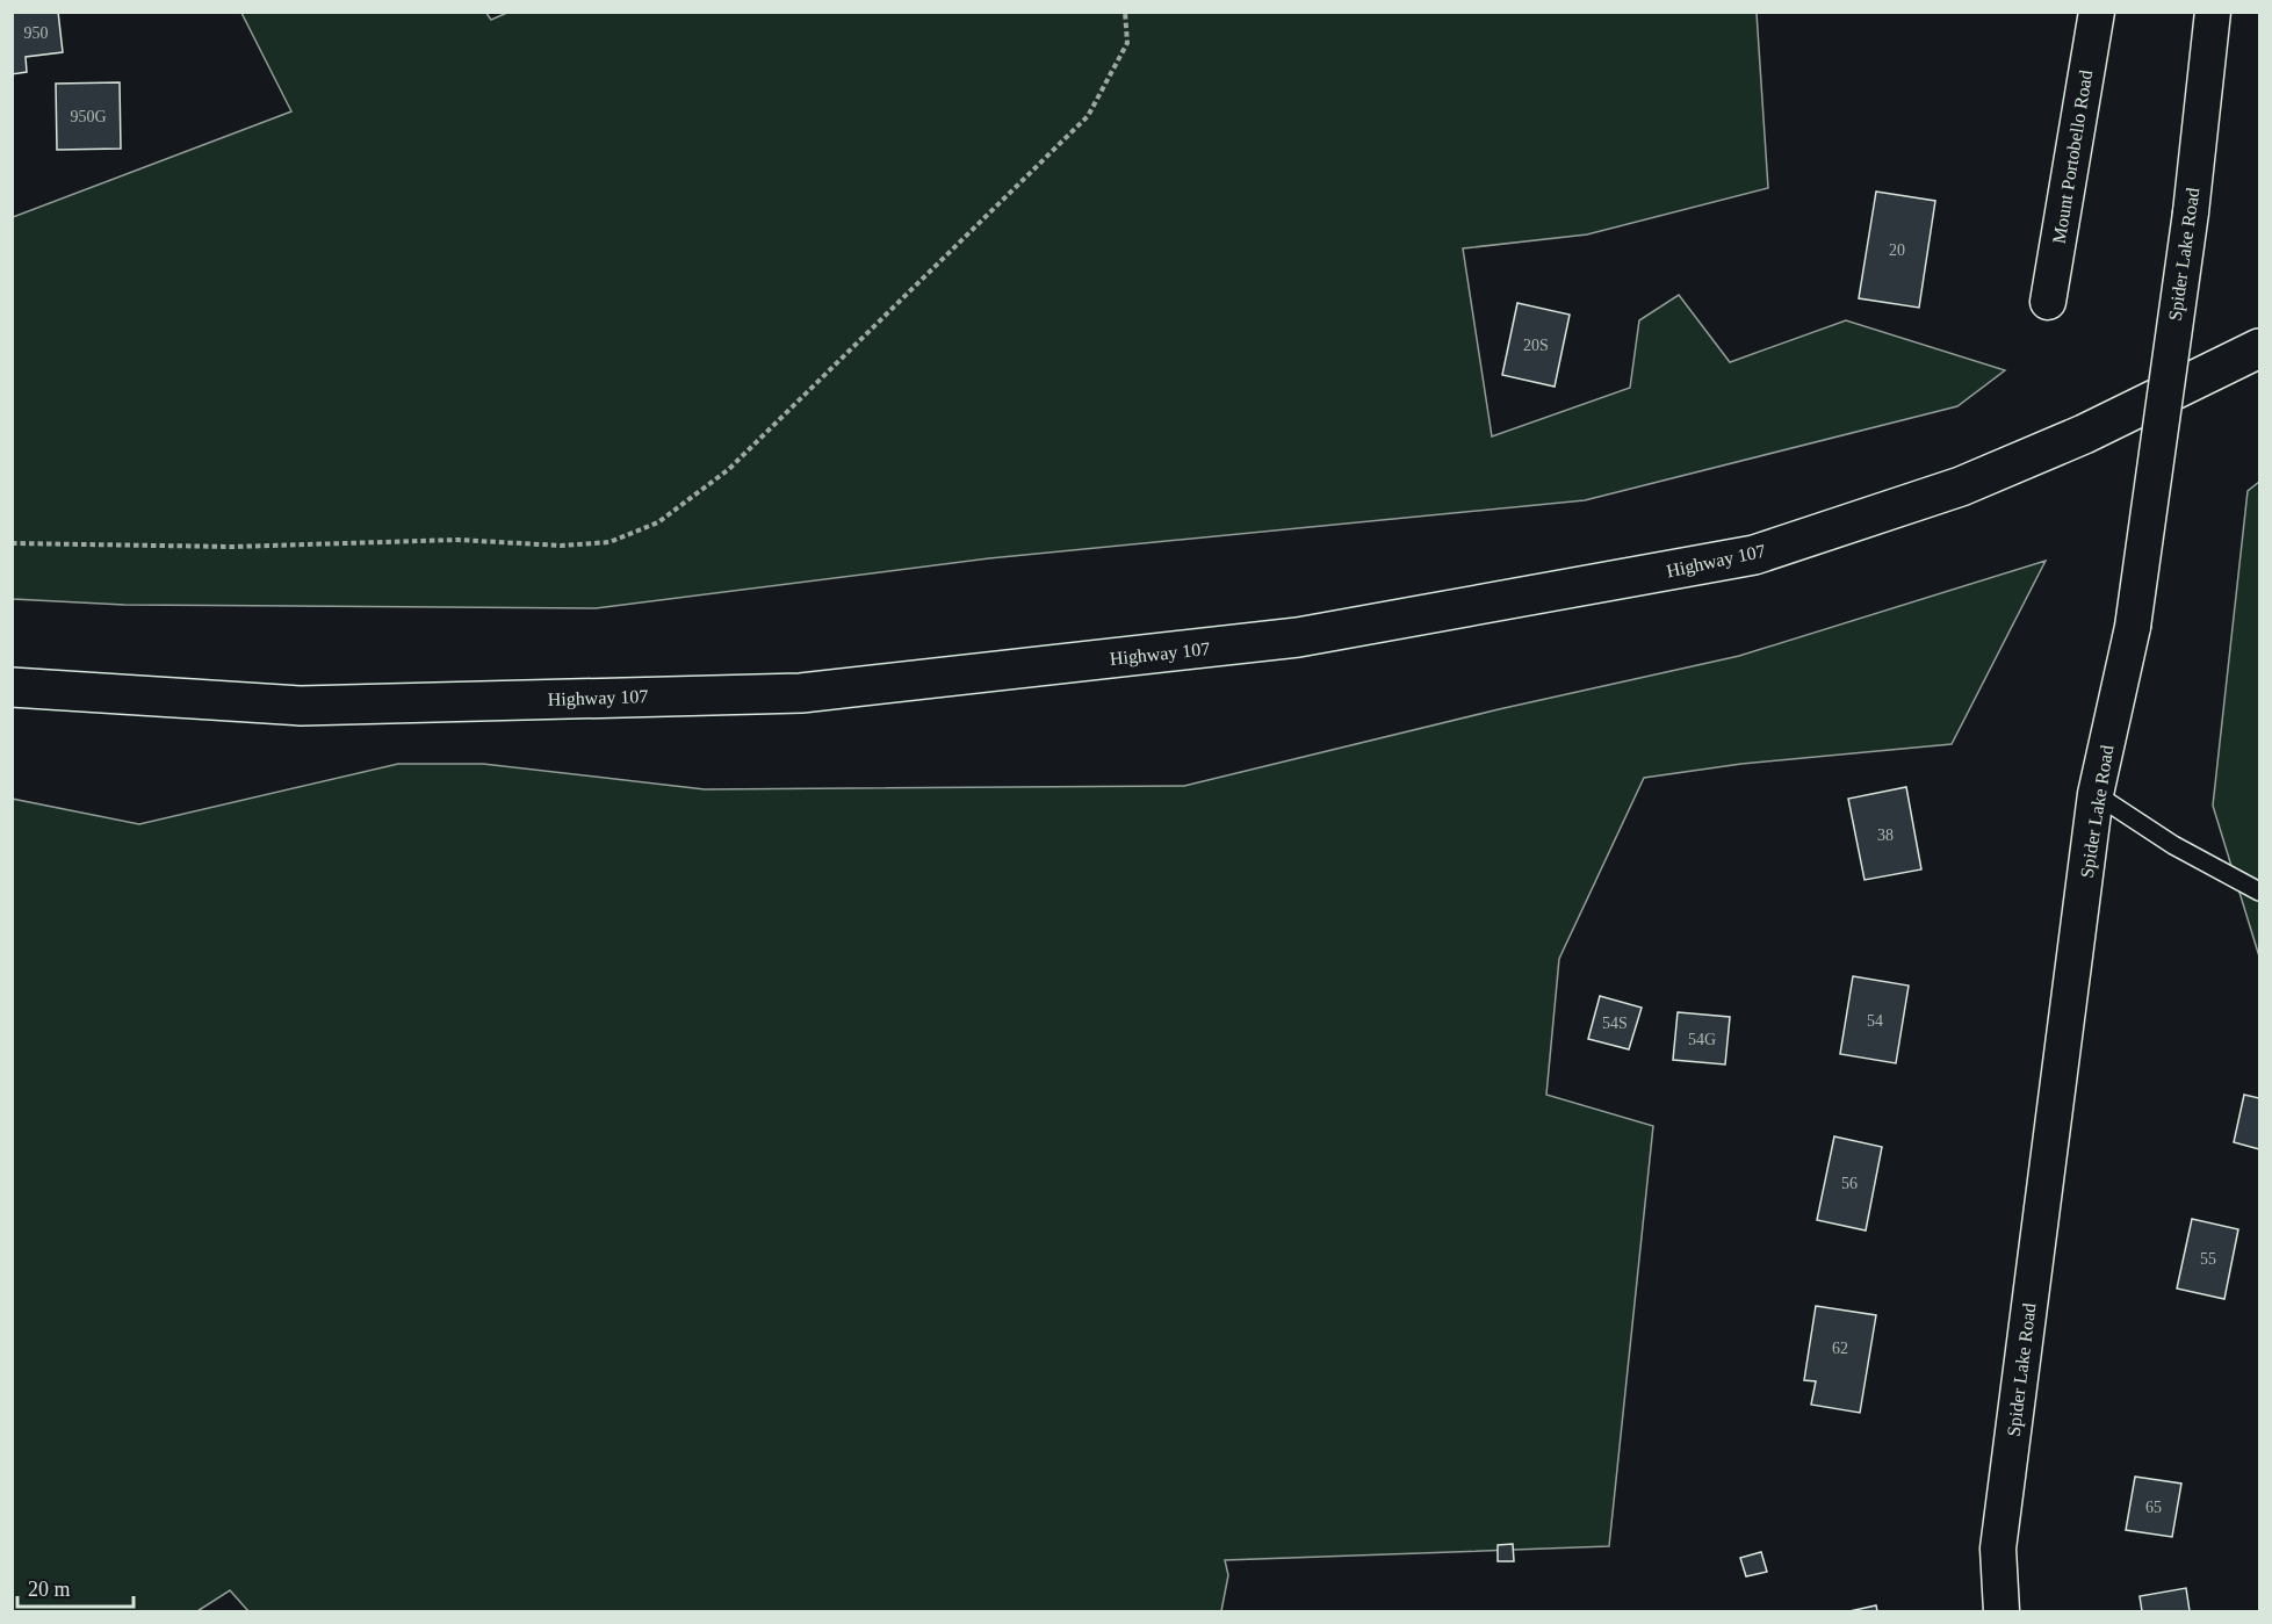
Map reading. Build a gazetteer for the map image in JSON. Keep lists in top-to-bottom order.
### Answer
{
  "streets": {
    "highway": ["Highway 107"],
    "street": ["Mount Portobello Road", "Spider Lake Road"]
  },
  "house_numbers": [
    "950",
    "950G",
    "20",
    "20S",
    "38",
    "54",
    "54S",
    "54G",
    "56",
    "55",
    "62",
    "65"
  ],
  "scale_bar": "20 m"
}
